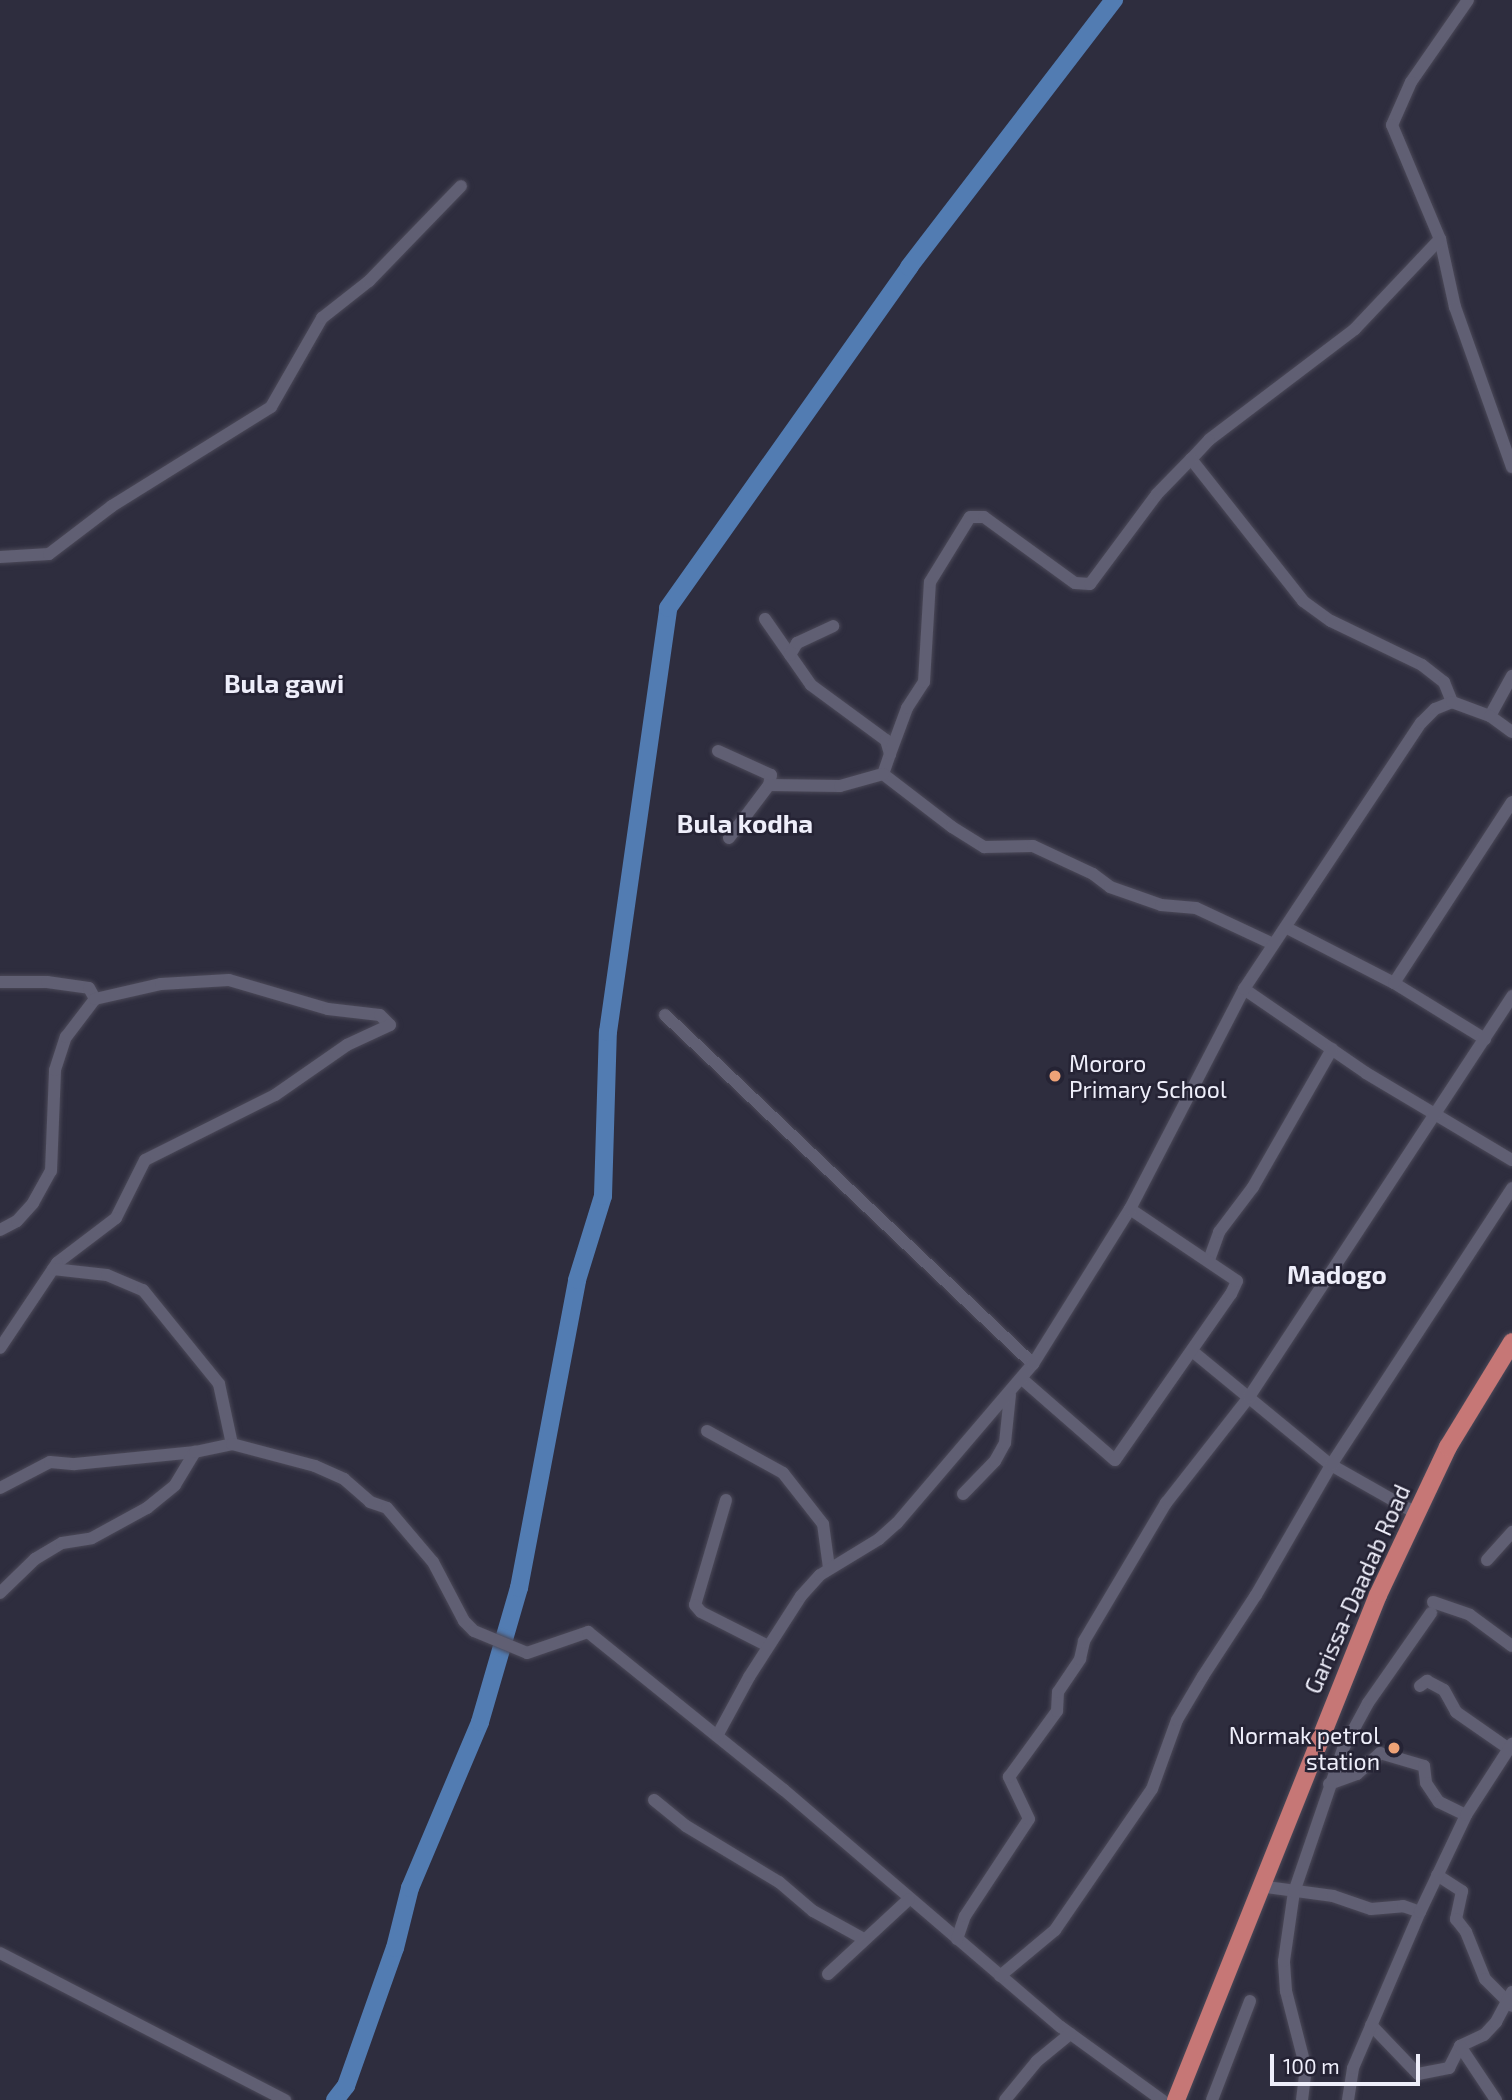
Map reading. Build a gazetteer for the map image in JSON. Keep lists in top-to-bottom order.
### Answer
{
  "streets": {
    "highway": ["Garissa-Daadab Road"]
  },
  "districts": ["Bula gawi", "Bula kodha", "Madogo"],
  "places": ["Mororo Primary School", "Normak petrol station"],
  "scale_bar": "100 m"
}
